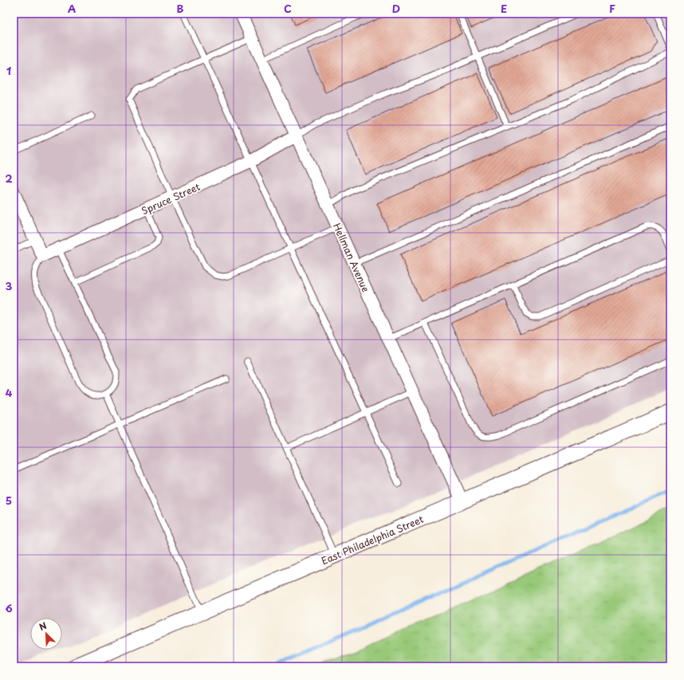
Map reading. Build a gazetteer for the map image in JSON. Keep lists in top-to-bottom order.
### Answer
{
  "streets": {
    "street": ["Spruce Street", "Hellman Avenue", "East Philadelphia Street"]
  },
  "crossings": [
    ["Spruce Street", "Hellman Avenue"],
    ["Hellman Avenue", "East Philadelphia Street"]
  ],
  "north": "top left",
  "grid": {
    "columns": [
      "A",
      "B",
      "C",
      "D",
      "E",
      "F"
    ],
    "rows": [
      "1",
      "2",
      "3",
      "4",
      "5",
      "6"
    ]
  }
}
